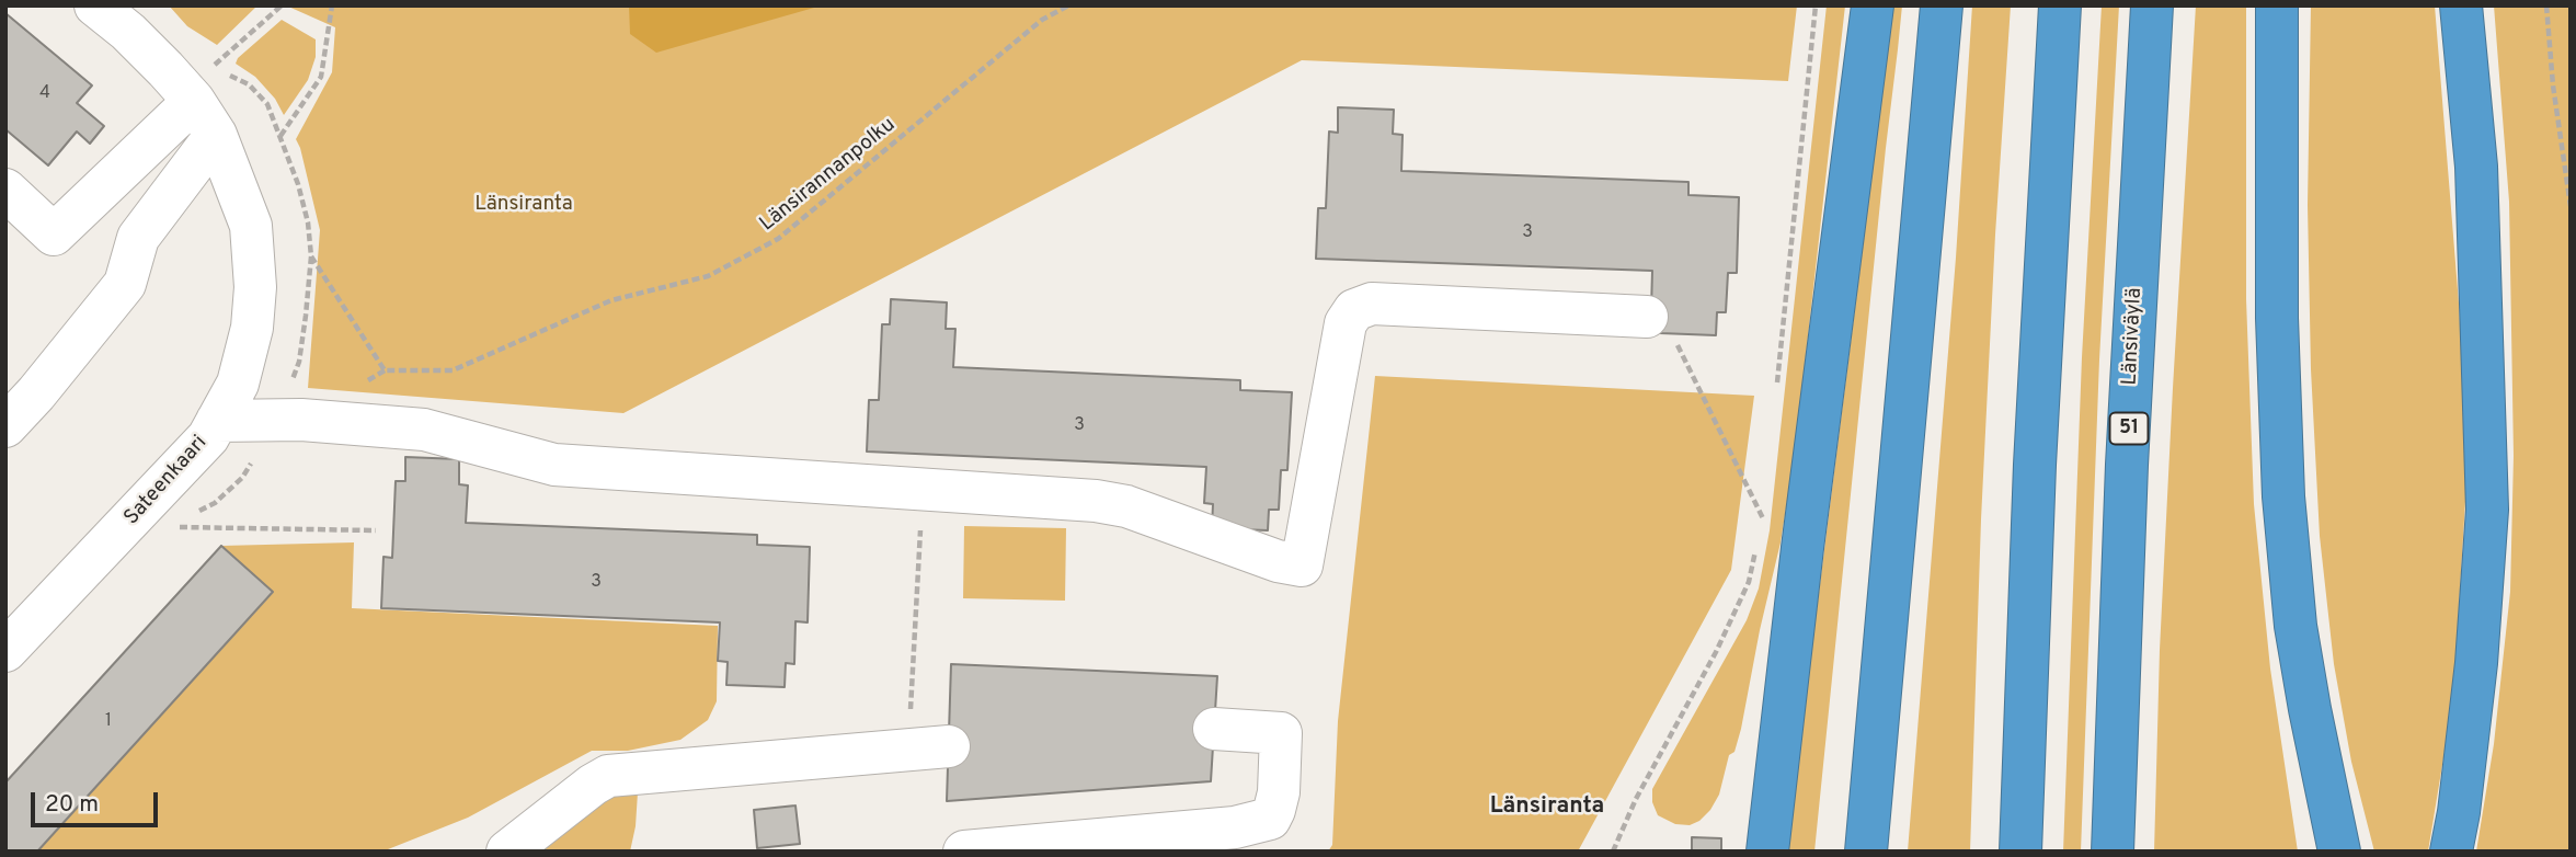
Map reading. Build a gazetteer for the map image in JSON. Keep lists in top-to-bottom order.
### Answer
{
  "streets": {
    "highway": ["Länsiväylä", "51"],
    "street": ["Sateenkaari"],
    "path": ["Länsirannanpolku"]
  },
  "districts": ["Länsiranta"],
  "parks": ["Länsiranta"],
  "house_numbers": [
    "4",
    "3",
    "3",
    "3",
    "1"
  ],
  "scale_bar": "20 m"
}
